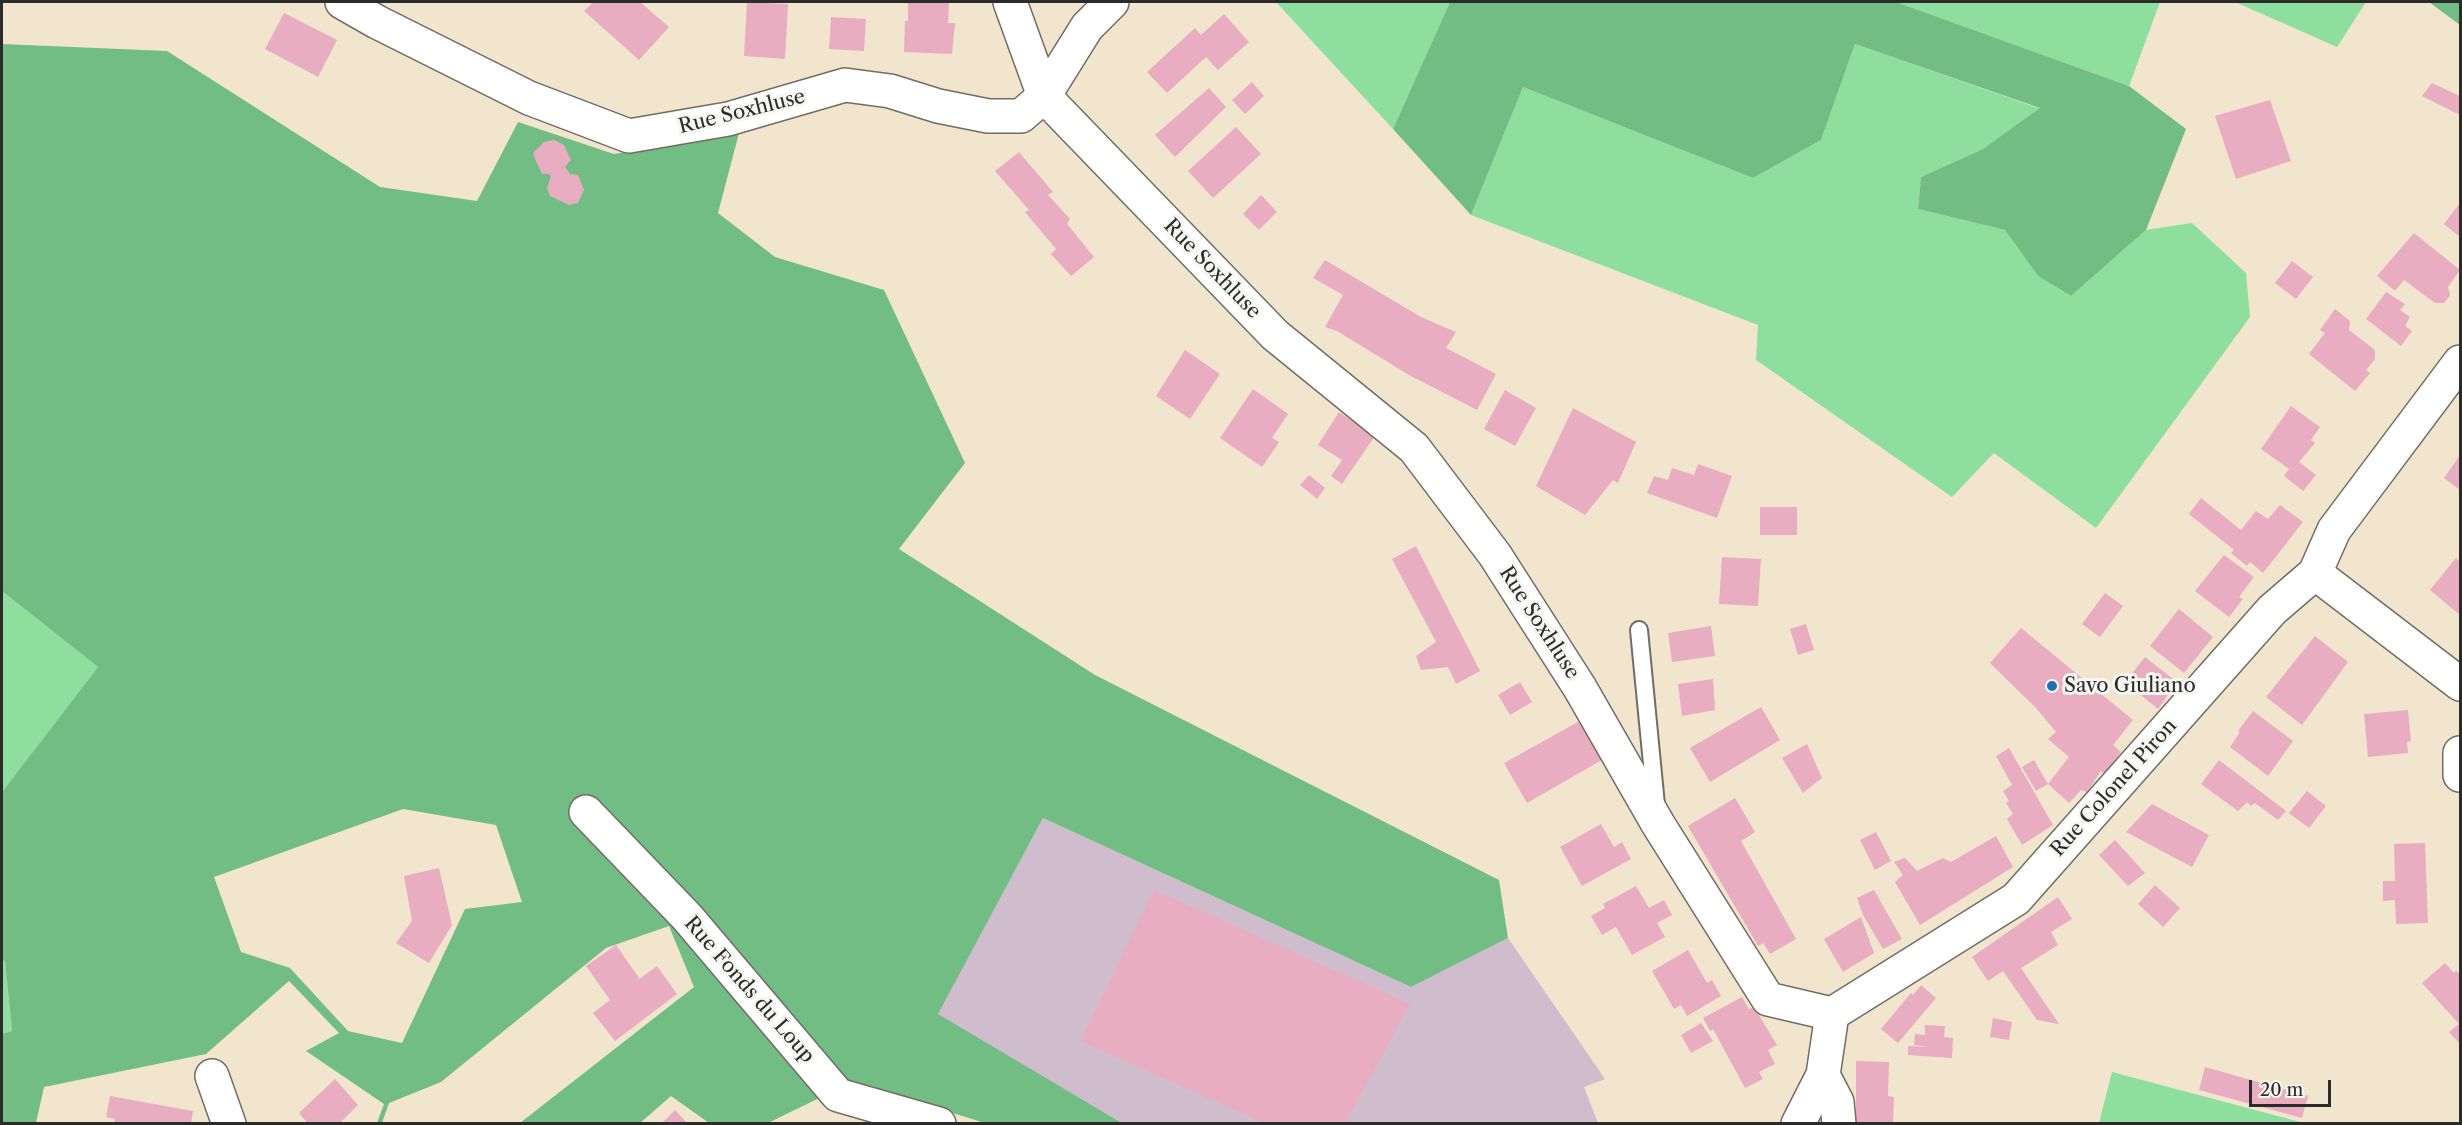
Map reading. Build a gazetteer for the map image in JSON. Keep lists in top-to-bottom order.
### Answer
{
  "streets": {
    "street": ["Rue Soxhluse", "Rue Colonel Piron", "Rue Fonds du Loup"]
  },
  "crossings": [
    ["Rue Soxhluse", "Rue Colonel Piron"]
  ],
  "places": ["Savo Giuliano"],
  "scale_bar": "20 m"
}
